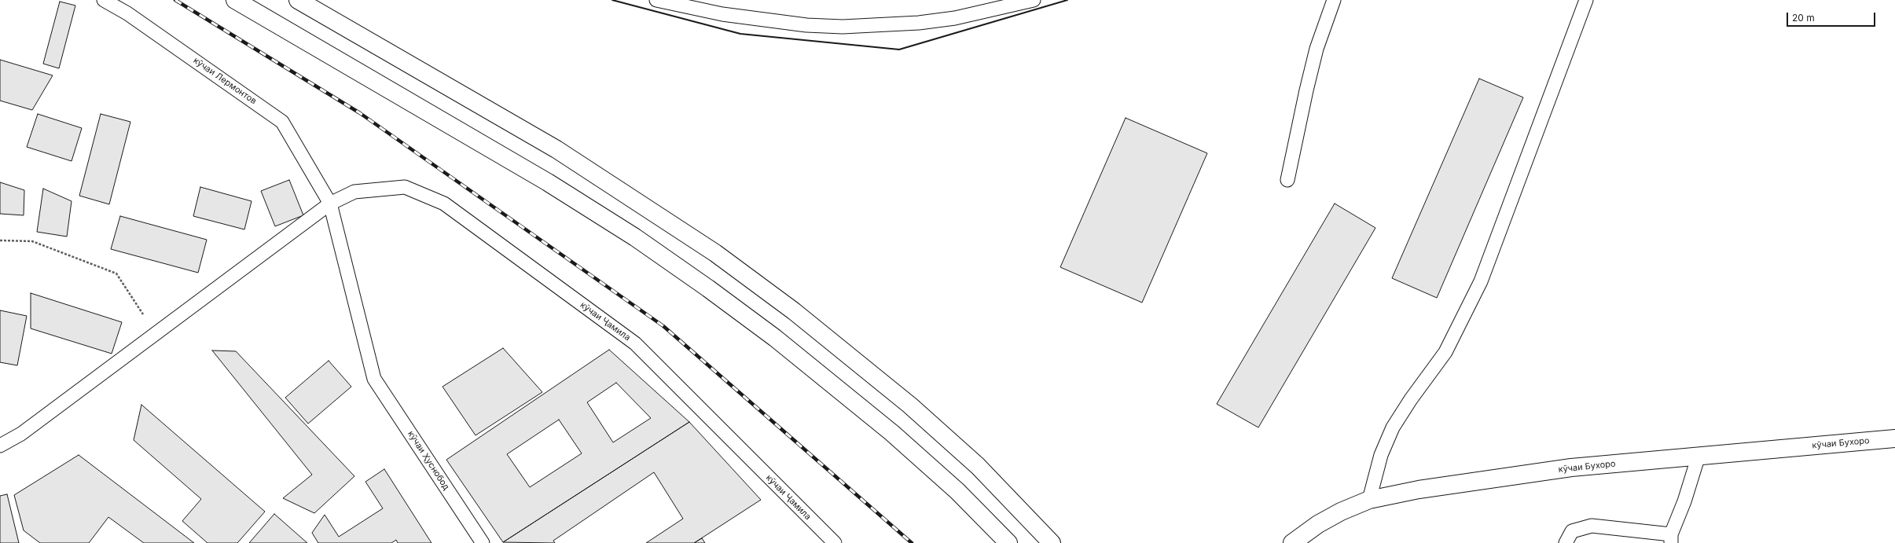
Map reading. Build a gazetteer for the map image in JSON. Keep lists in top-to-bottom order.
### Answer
{
  "streets": {
    "street": ["кӯчаи Бухоро"],
    "lane": ["кӯчаи Лермонтов", "кӯчаи Ҷамила", "кӯчаи Ҳуснобод"]
  },
  "crossings": [
    ["кӯчаи Лермонтов", "кӯчаи Ҷамила"],
    ["кӯчаи Лермонтов", "кӯчаи Ҳуснобод"],
    ["кӯчаи Ҷамила", "кӯчаи Ҳуснобод"]
  ],
  "scale_bar": "20 m"
}
